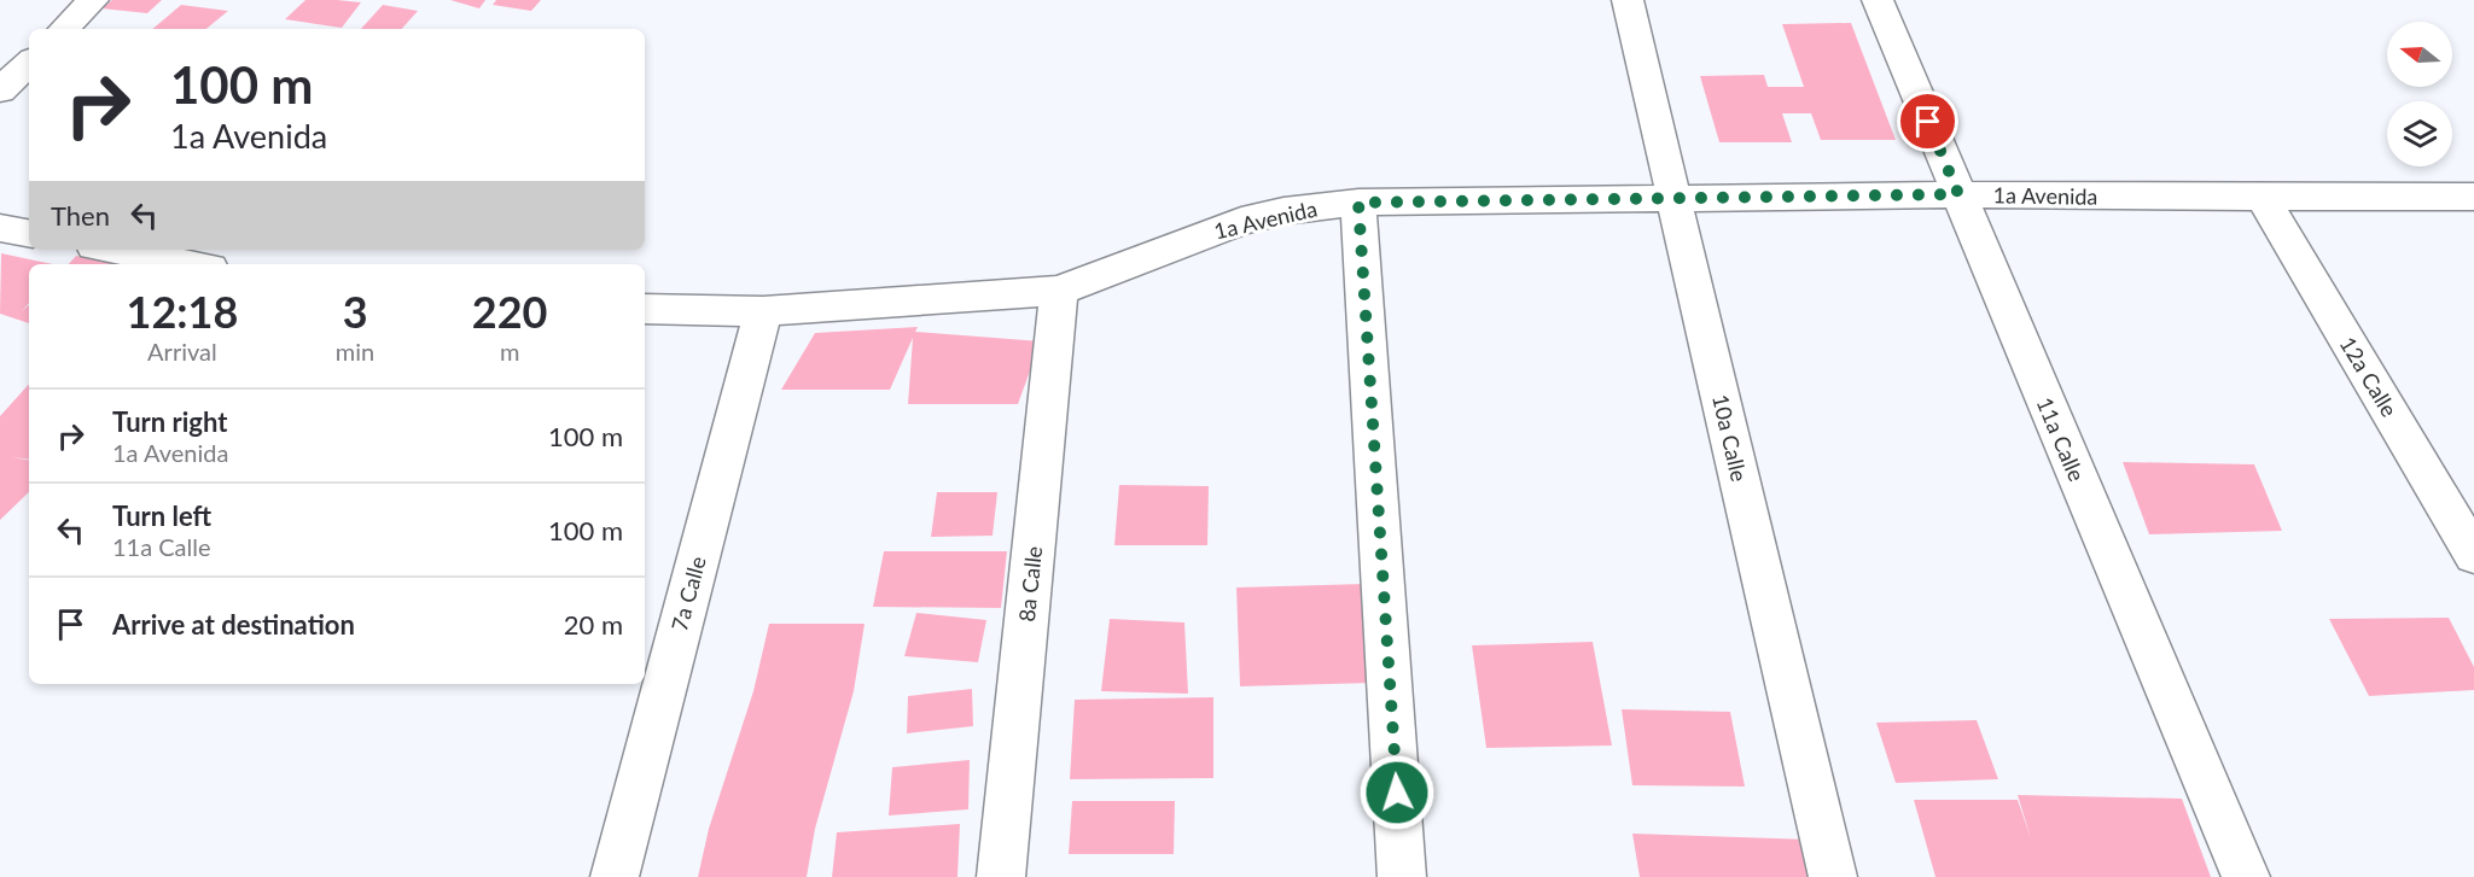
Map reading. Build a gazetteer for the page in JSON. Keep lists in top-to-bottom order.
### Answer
{
  "streets": {
    "street": [
      "1a Avenida",
      "12a Calle",
      "10a Calle",
      "11a Calle",
      "8a Calle",
      "7a Calle"
    ]
  },
  "crossings": [
    ["1a Avenida", "12a Calle"],
    ["1a Avenida", "10a Calle"],
    ["1a Avenida", "11a Calle"],
    ["1a Avenida", "8a Calle"],
    ["1a Avenida", "7a Calle"]
  ],
  "north": "left",
  "page": {
    "turn": ["100 m", "1a Avenida"],
    "then": "Then",
    "eta": [
      "12:18",
      "Arrival",
      "3",
      "min",
      "220",
      "m"
    ],
    "list": [
      {
        "name": "Turn right",
        "note": "1a Avenida",
        "value": "100 m"
      },
      {
        "name": "Turn left",
        "note": "11a Calle",
        "value": "100 m"
      },
      {
        "name": "Arrive at destination",
        "value": "20 m"
      }
    ]
  }
}
